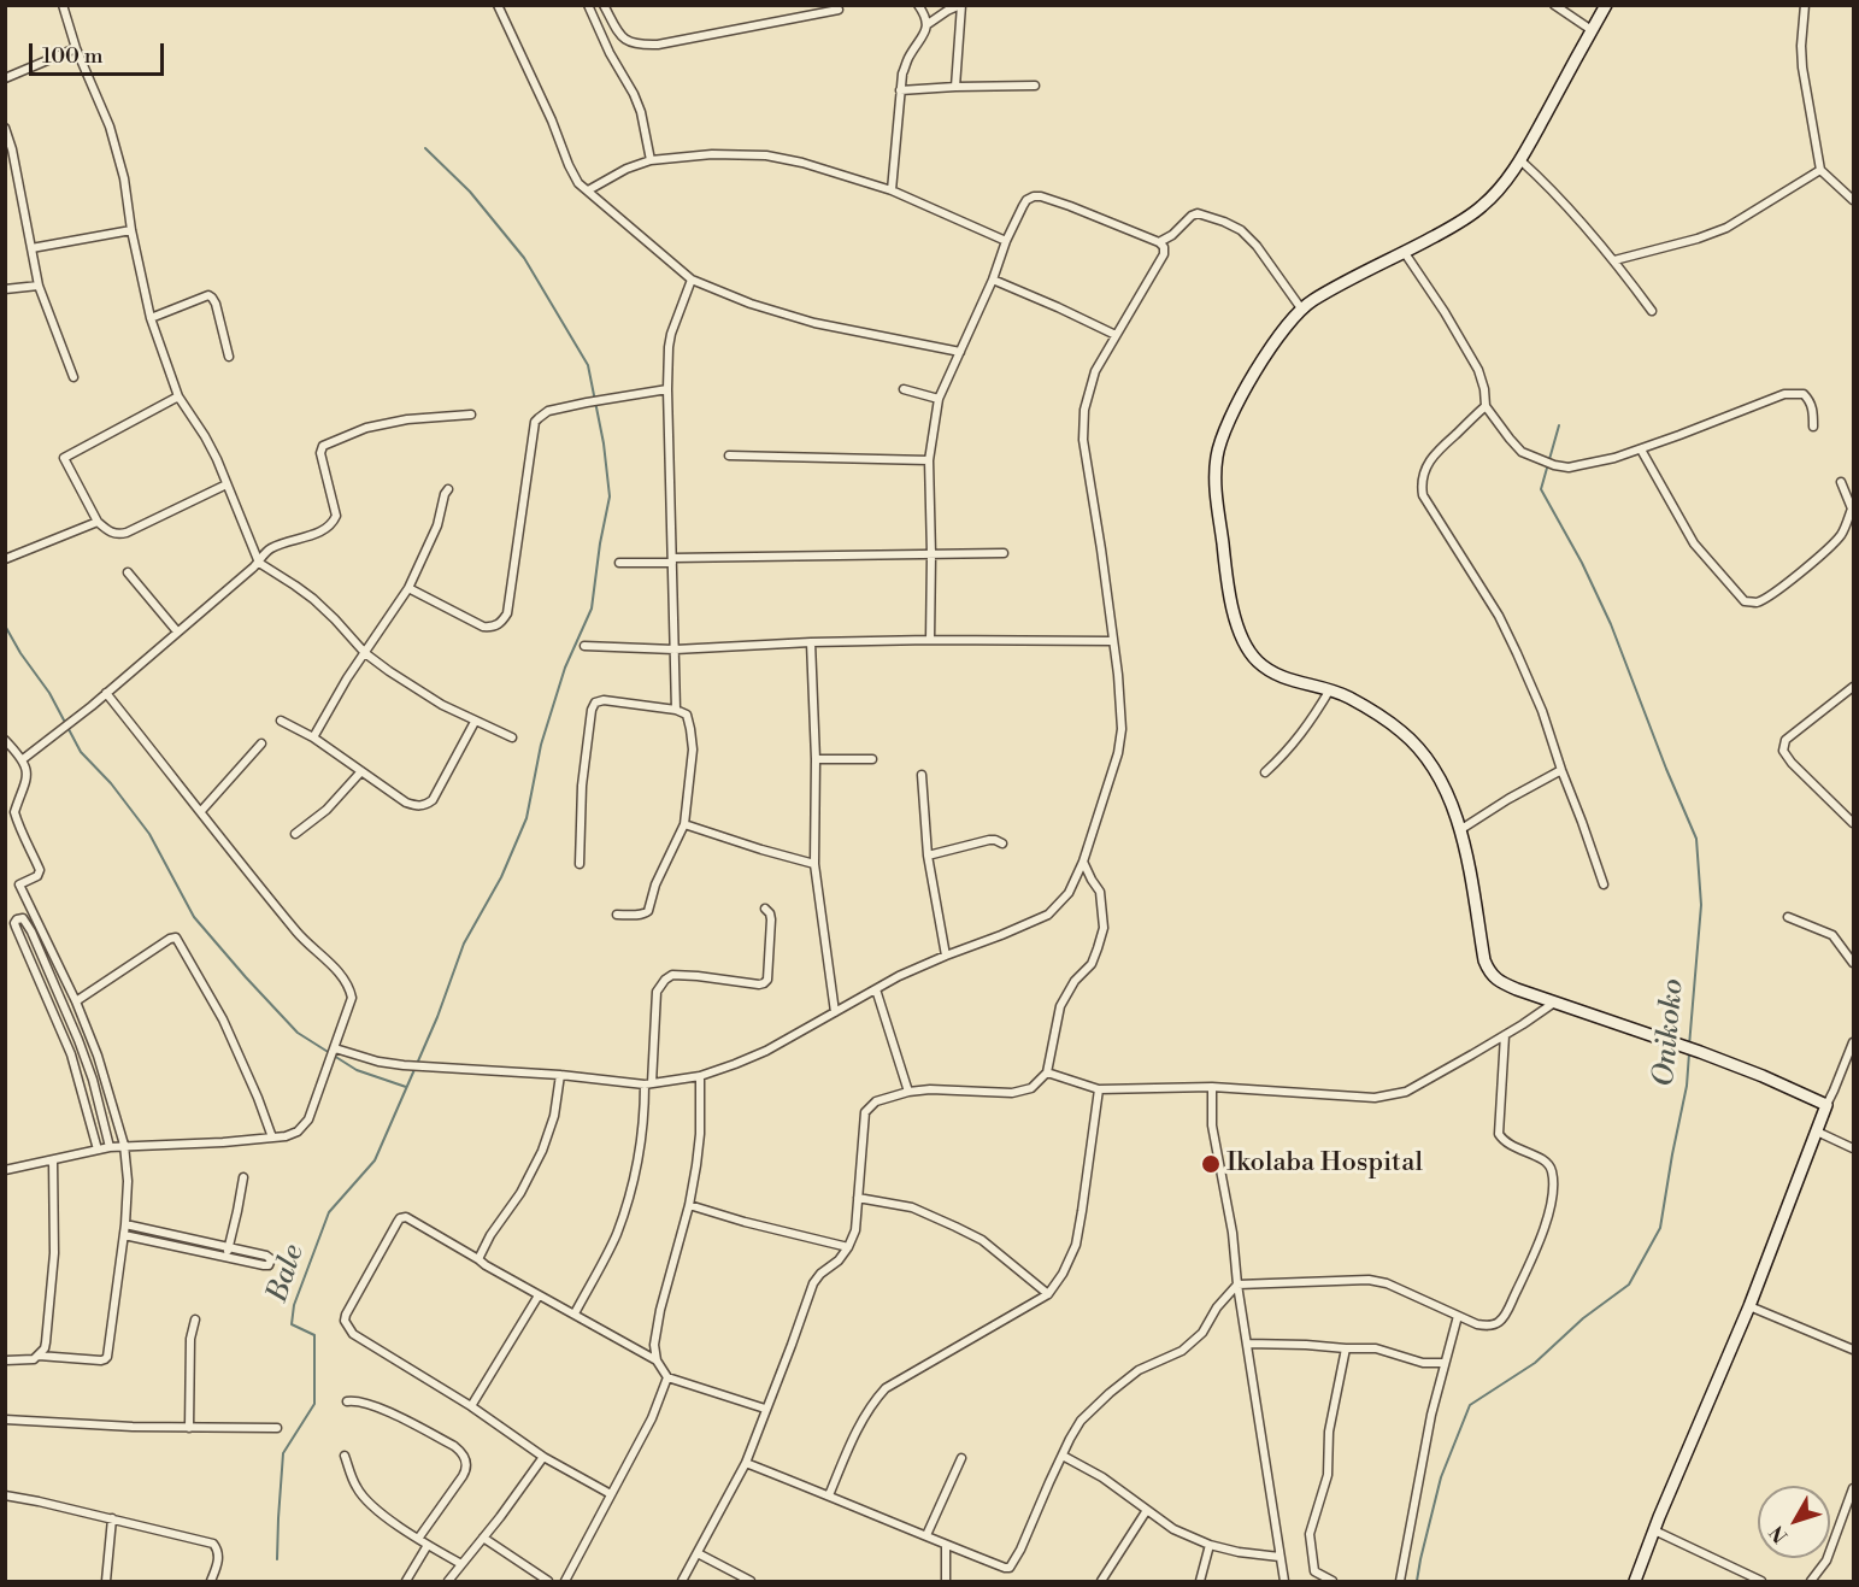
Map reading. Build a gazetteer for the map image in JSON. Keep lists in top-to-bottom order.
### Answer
{
  "water": ["Onikoko", "Bale"],
  "places": ["Ikolaba Hospital"],
  "scale_bar": "100 m",
  "north": "bottom left"
}
